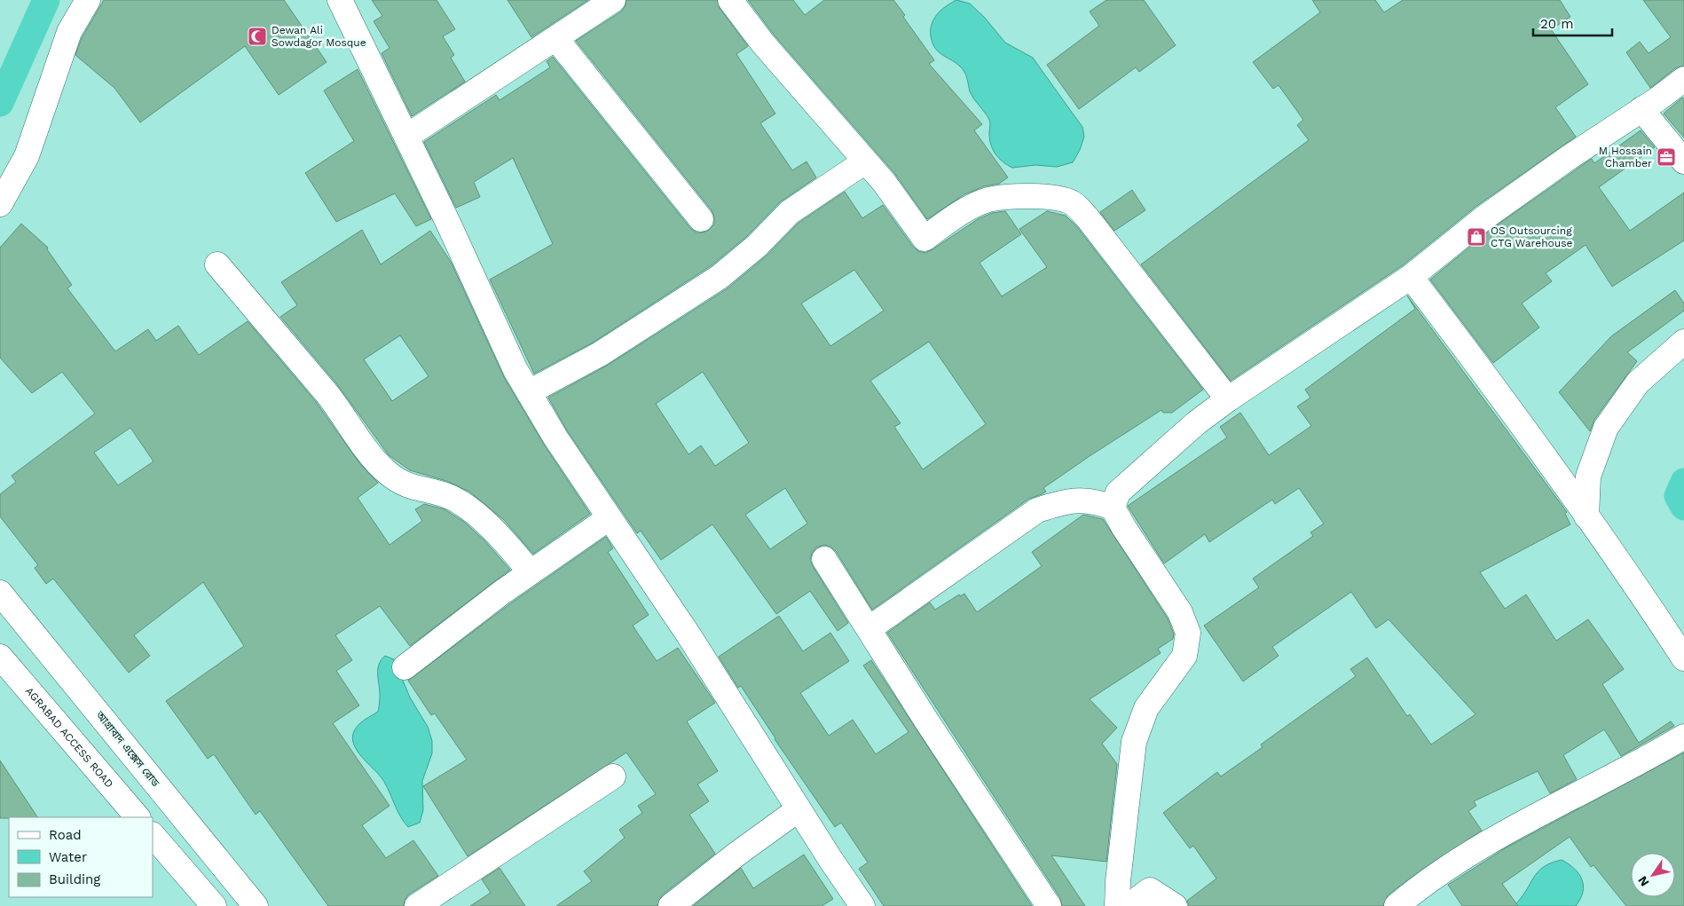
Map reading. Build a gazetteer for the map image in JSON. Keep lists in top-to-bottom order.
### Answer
{
  "streets": {
    "street": ["AGRABAD ACCESS ROAD", "আগ্রাবাদ এক্সেস রোড"]
  },
  "places": {
    "mosque": ["Dewan Ali Sowdagor Mosque"],
    "office": ["M Hossain Chamber"],
    "shop": ["OS Outsourcing CTG Warehouse"]
  },
  "legend": ["Road", "Water", "Building"],
  "scale_bar": "20 m",
  "north": "bottom left"
}
